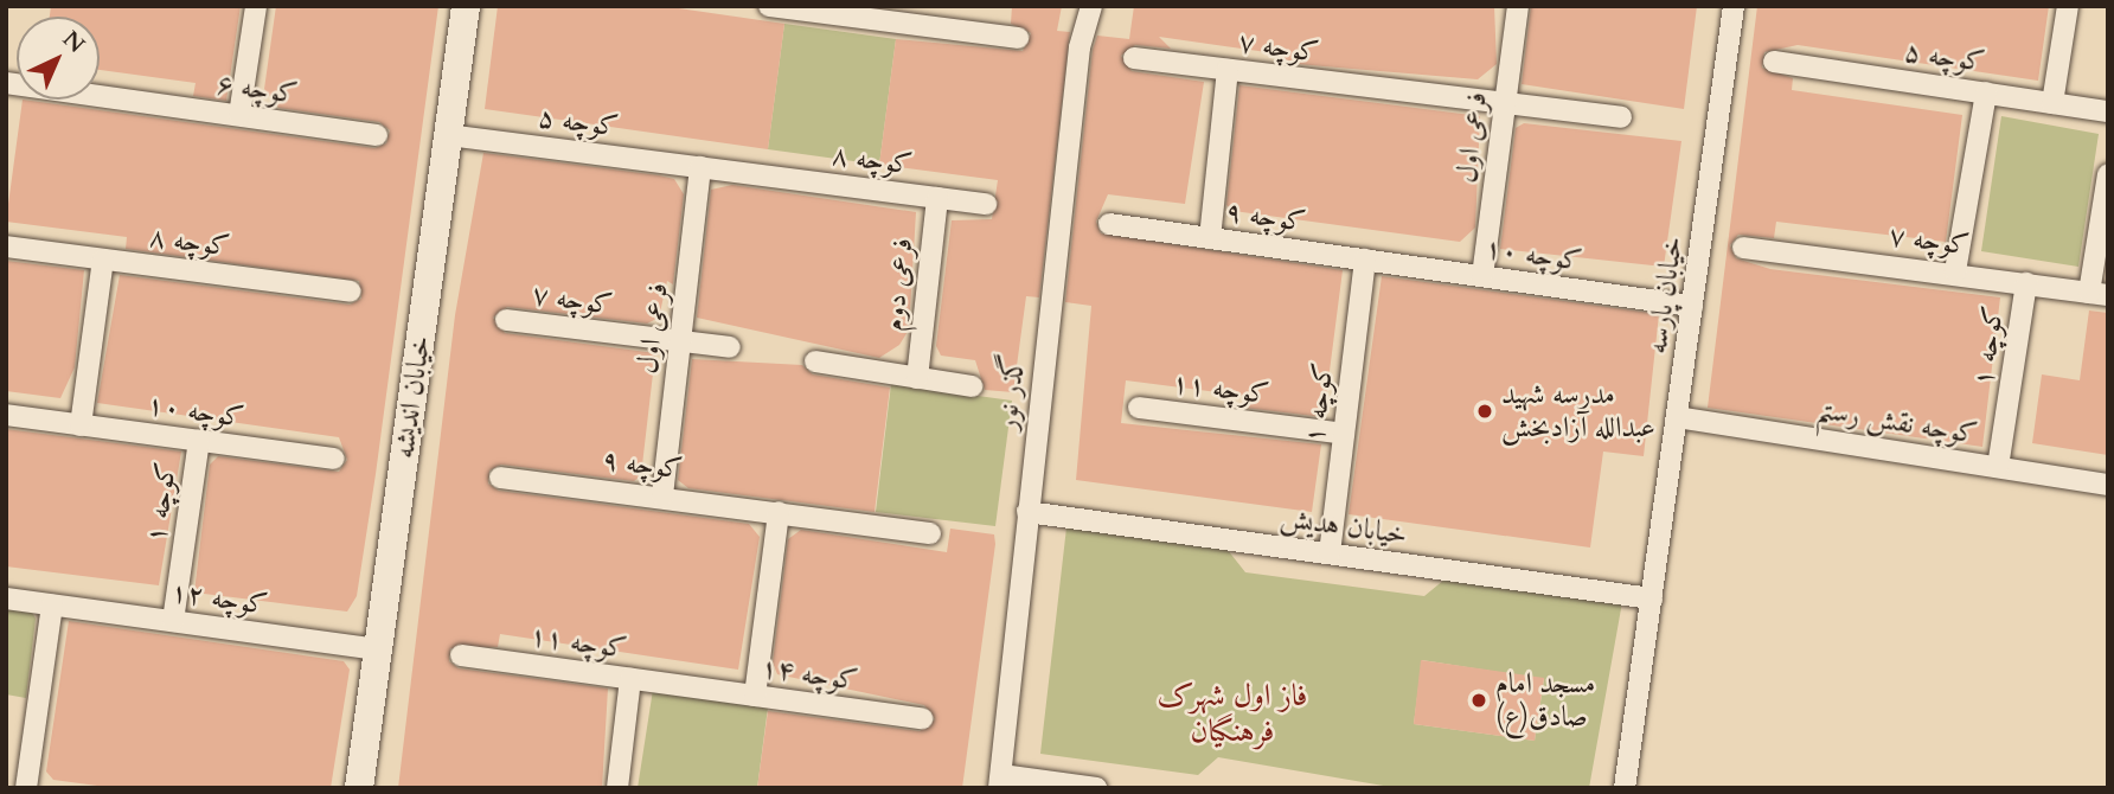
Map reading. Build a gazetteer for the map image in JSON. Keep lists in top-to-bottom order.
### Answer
{
  "streets": {
    "street": [
      "کوچه ۷",
      "کوچه ۵",
      "کوچه ۶",
      "فرعی اول",
      "کوچه ۸",
      "کوچه ۹",
      "کوچه ۱۰",
      "فرعی دوم",
      "خیابان پارسه",
      "کوچه ۱",
      "کوچه ۱۱",
      "گذر نور",
      "خیابان اندیشه",
      "کوچه نقش رستم",
      "خیابان هدیش",
      "کوچه ۱۲",
      "کوچه ۱۴"
    ]
  },
  "crossings": [
    ["کوچه ۷", "فرعی اول"],
    ["کوچه ۷", "کوچه ۱"],
    ["کوچه ۵", "فرعی اول"],
    ["کوچه ۵", "کوچه ۸"],
    ["کوچه ۵", "خیابان اندیشه"],
    ["فرعی اول", "کوچه ۸"],
    ["فرعی اول", "کوچه ۹"],
    ["فرعی اول", "کوچه ۱۰"],
    ["کوچه ۸", "فرعی دوم"],
    ["کوچه ۹", "کوچه ۱۰"],
    ["کوچه ۹", "کوچه ۱"],
    ["کوچه ۱۰", "خیابان پارسه"],
    ["کوچه ۱۰", "کوچه ۱"],
    ["خیابان پارسه", "کوچه نقش رستم"],
    ["خیابان پارسه", "خیابان هدیش"],
    ["کوچه ۱", "کوچه ۱۱"],
    ["کوچه ۱", "کوچه نقش رستم"],
    ["کوچه ۱", "خیابان هدیش"],
    ["کوچه ۱", "کوچه ۱۲"],
    ["کوچه ۱۱", "کوچه ۱۴"],
    ["گذر نور", "خیابان هدیش"],
    ["خیابان اندیشه", "کوچه ۱۲"]
  ],
  "districts": ["فاز اول شهرک فرهنگیان"],
  "places": ["مدرسه شهید عبدالله آزادبخش", "مسجد امام صادق(ع)"],
  "north": "top right"
}
